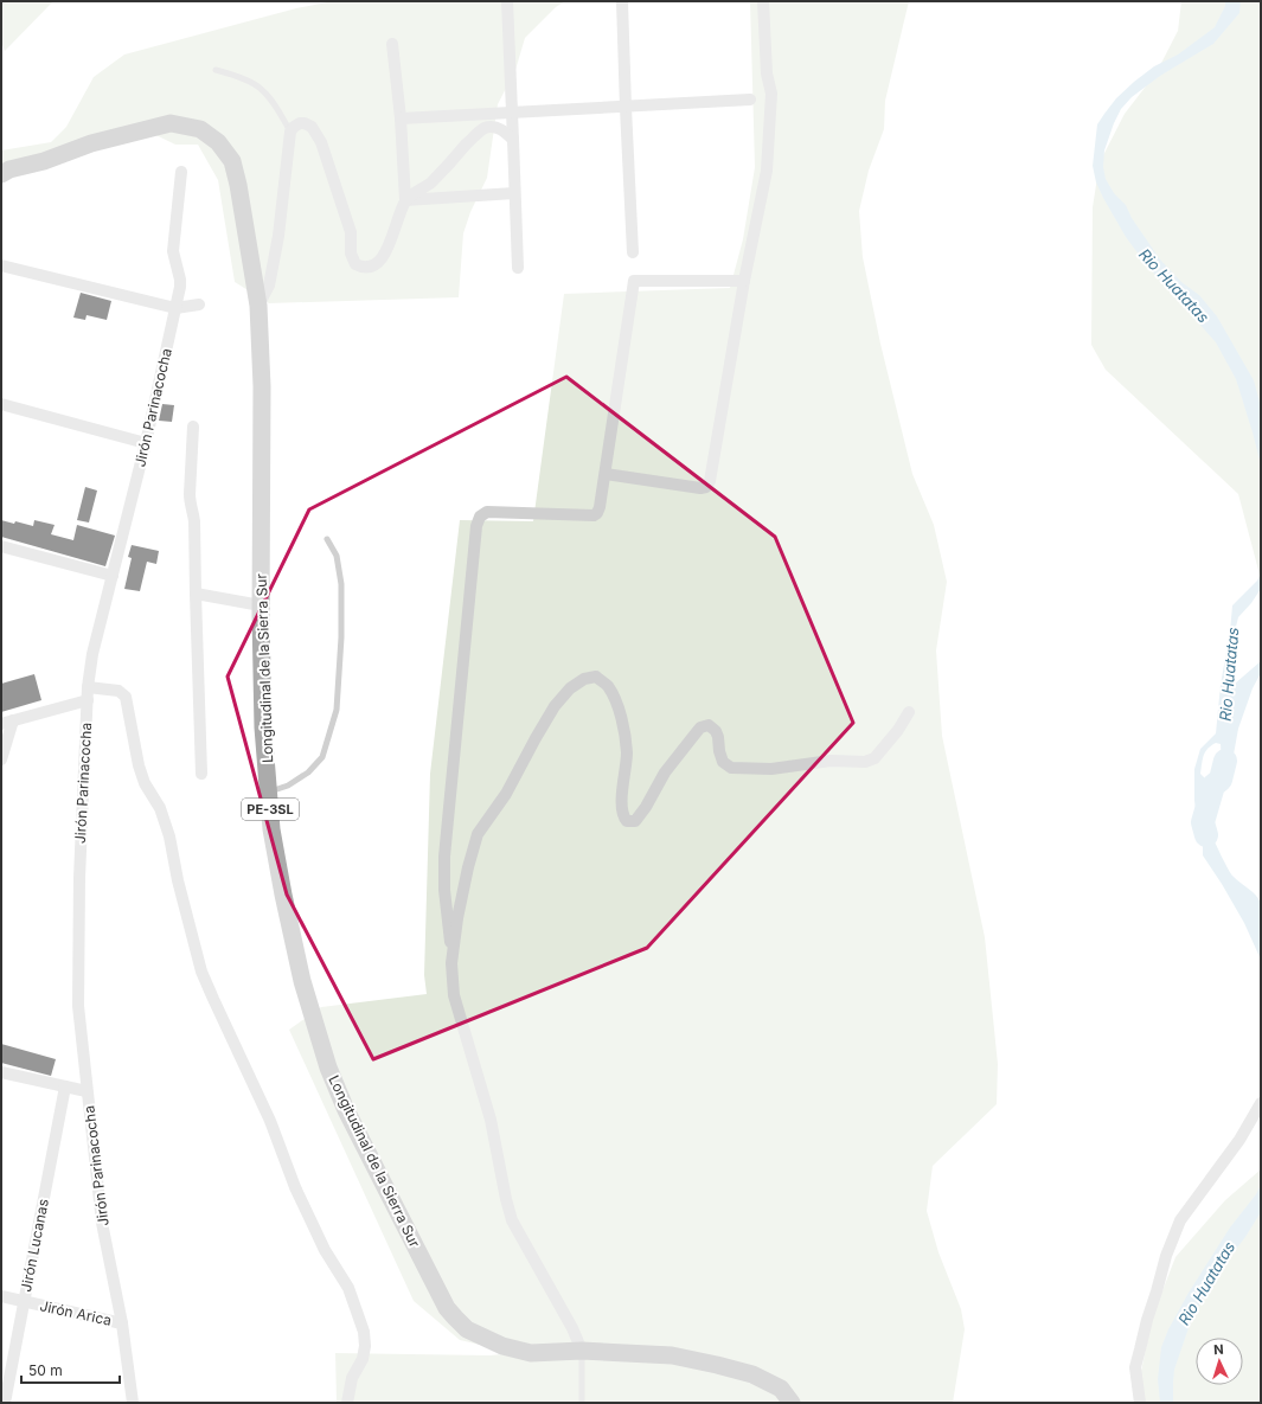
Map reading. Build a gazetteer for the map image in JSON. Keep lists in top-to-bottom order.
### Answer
{
  "streets": {
    "main road": ["Longitudinal de la Sierra Sur", "PE-3SL"],
    "street": ["Jirón Parinacocha", "Jirón Lucanas", "Jirón Arica"]
  },
  "crossings": [
    ["Jirón Parinacocha", "Jirón Arica"],
    ["Jirón Lucanas", "Jirón Arica"]
  ],
  "water": ["Rio Huatatas"],
  "scale_bar": "50 m",
  "north": "top"
}
